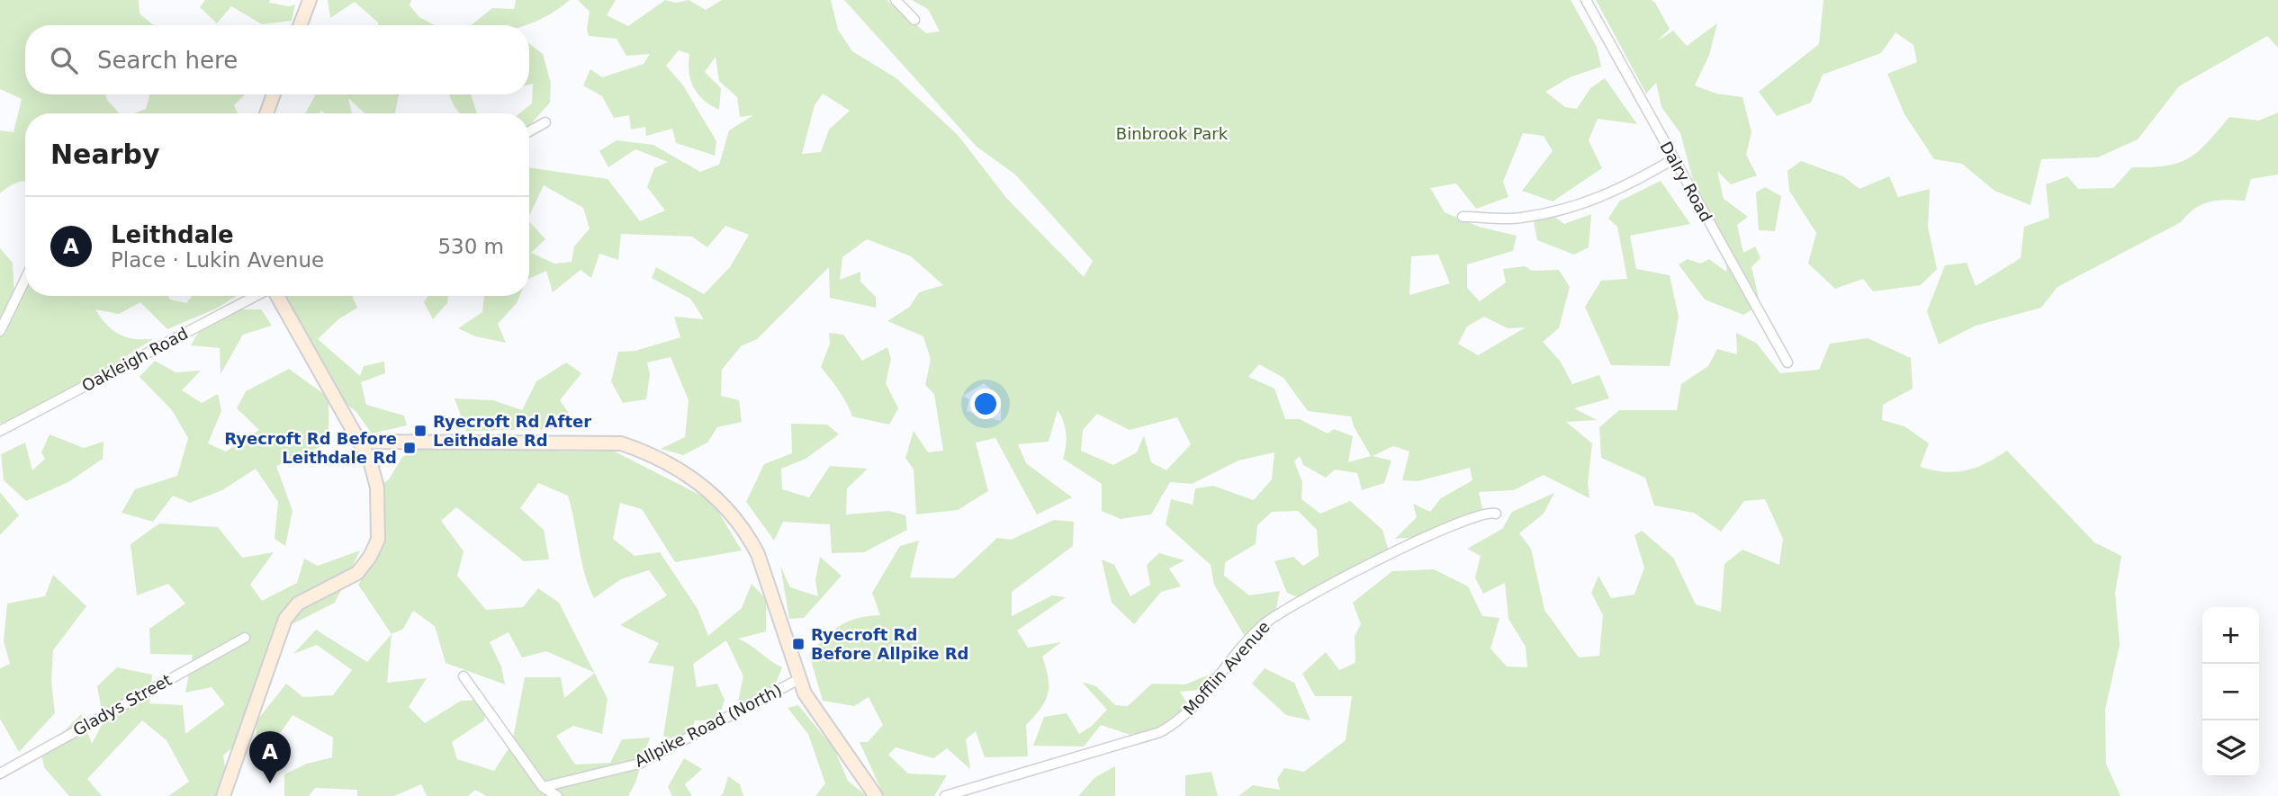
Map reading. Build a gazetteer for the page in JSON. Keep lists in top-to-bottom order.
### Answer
{
  "streets": {
    "street": [
      "Dalry Road",
      "Oakleigh Road",
      "Mofflin Avenue",
      "Gladys Street",
      "Allpike Road (North)"
    ]
  },
  "parks": ["Binbrook Park"],
  "places": {
    "transit": ["Ryecroft Rd After Leithdale Rd", "Ryecroft Rd Before Leithdale Rd", "Ryecroft Rd Before Allpike Rd"]
  },
  "page": {
    "search": "Search here",
    "heading": "Nearby",
    "list": [
      {
        "mark": "A",
        "name": "Leithdale",
        "note": "Place · Lukin Avenue",
        "value": "530 m"
      }
    ],
    "map_buttons": ["+", "−"],
    "pins": "A"
  }
}
